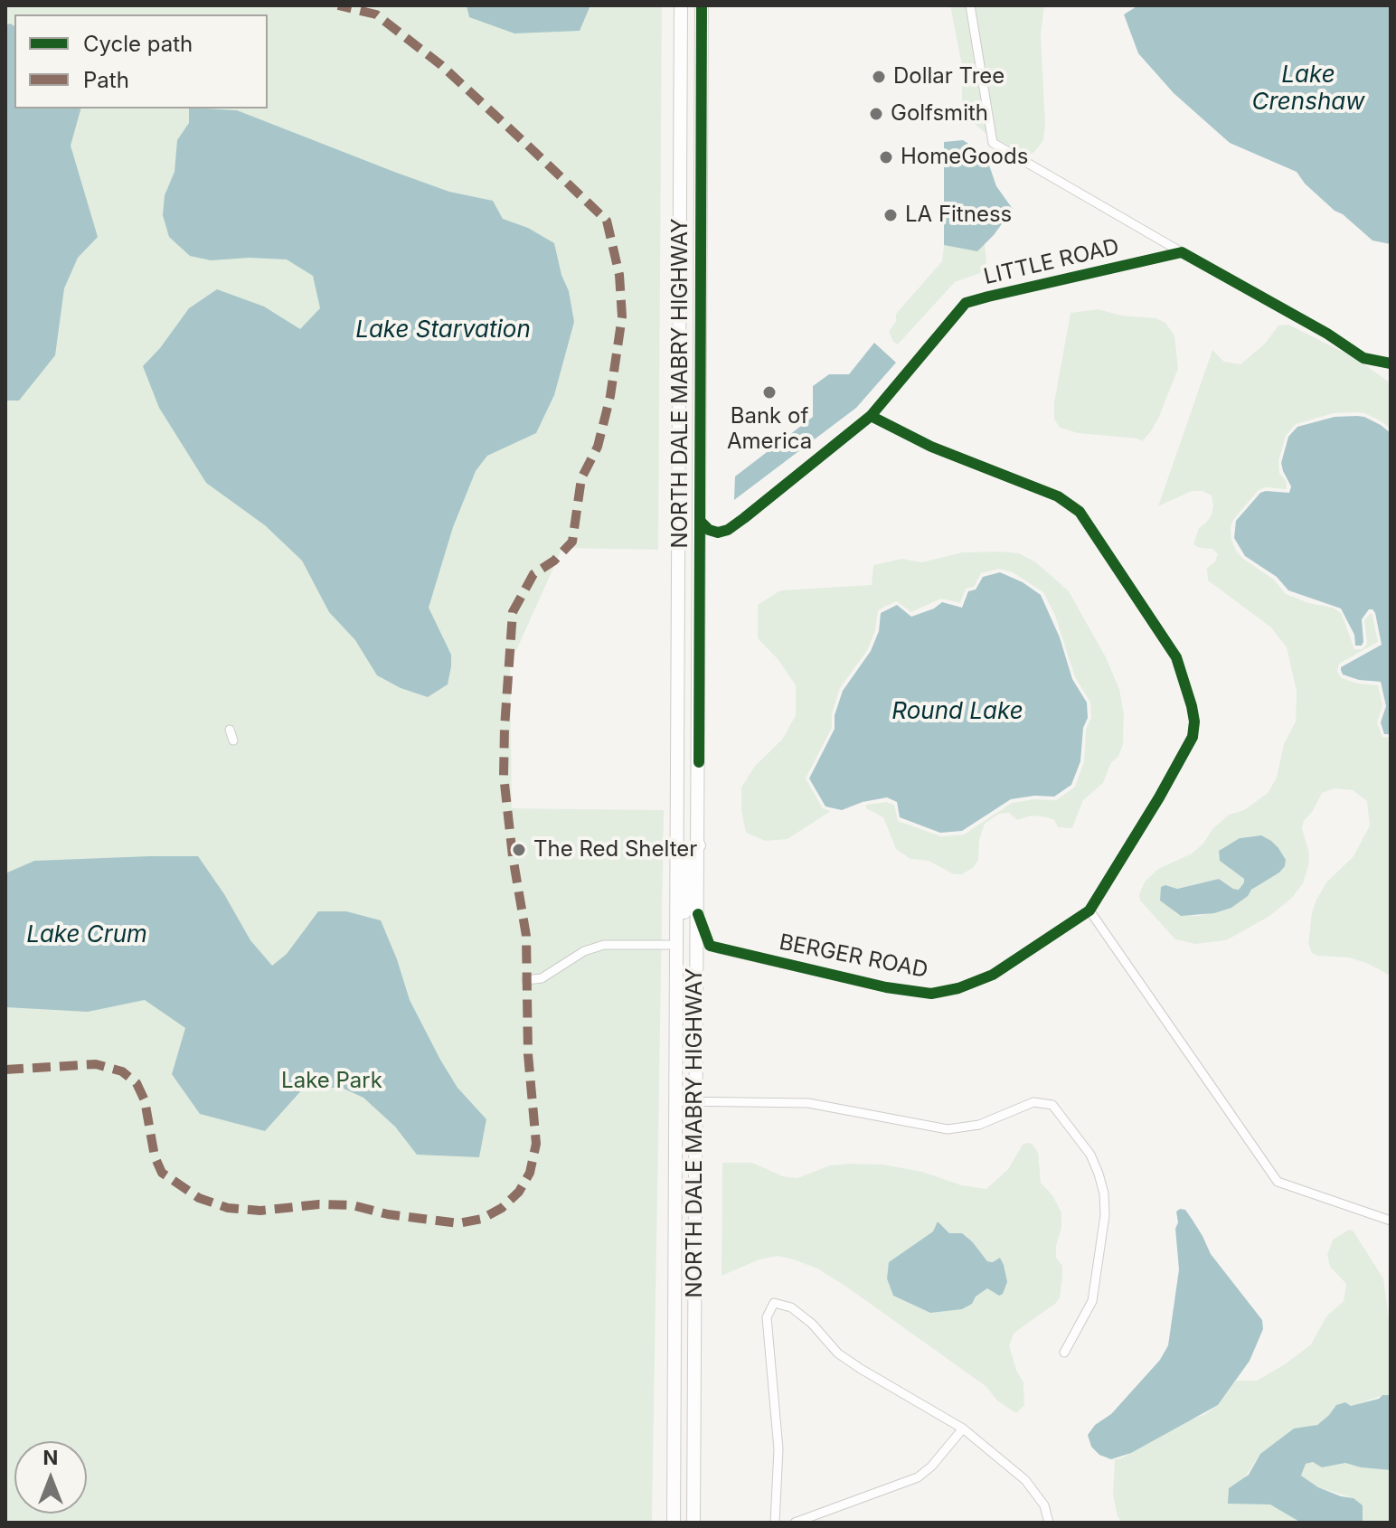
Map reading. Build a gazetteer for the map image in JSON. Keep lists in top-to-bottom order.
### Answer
{
  "streets": {
    "main road": ["NORTH DALE MABRY HIGHWAY"],
    "street": ["LITTLE ROAD", "BERGER ROAD"]
  },
  "crossings": [
    ["LITTLE ROAD", "NORTH DALE MABRY HIGHWAY"],
    ["NORTH DALE MABRY HIGHWAY", "BERGER ROAD"]
  ],
  "water": [
    "Lake Crenshaw",
    "Lake Starvation",
    "Round Lake",
    "Lake Crum"
  ],
  "parks": ["Lake Park"],
  "places": [
    "Dollar Tree",
    "Golfsmith",
    "HomeGoods",
    "LA Fitness",
    "Bank of America",
    "The Red Shelter"
  ],
  "legend": ["Cycle path", "Path"],
  "north": "top"
}
